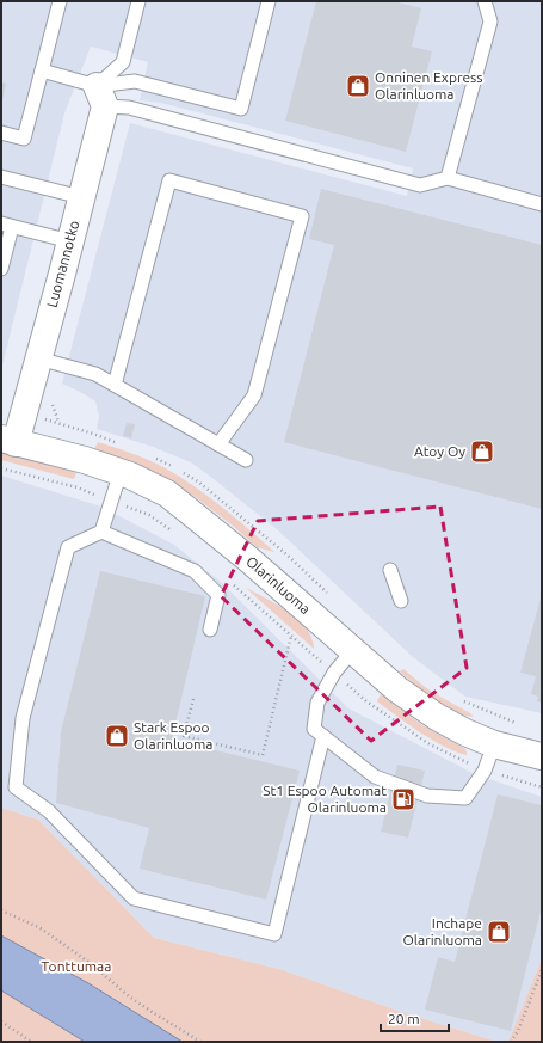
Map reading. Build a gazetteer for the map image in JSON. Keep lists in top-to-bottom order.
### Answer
{
  "streets": {
    "main road": ["Luomannotko", "Olarinluoma"]
  },
  "crossings": [
    ["Luomannotko", "Olarinluoma"]
  ],
  "parks": ["Tonttumaa"],
  "places": {
    "shop": [
      "Onninen Express Olarinluoma",
      "Atoy Oy",
      "Stark Espoo Olarinluoma",
      "Inchape Olarinluoma"
    ],
    "fuel station": ["St1 Espoo Automat Olarinluoma"]
  },
  "scale_bar": "20 m"
}
